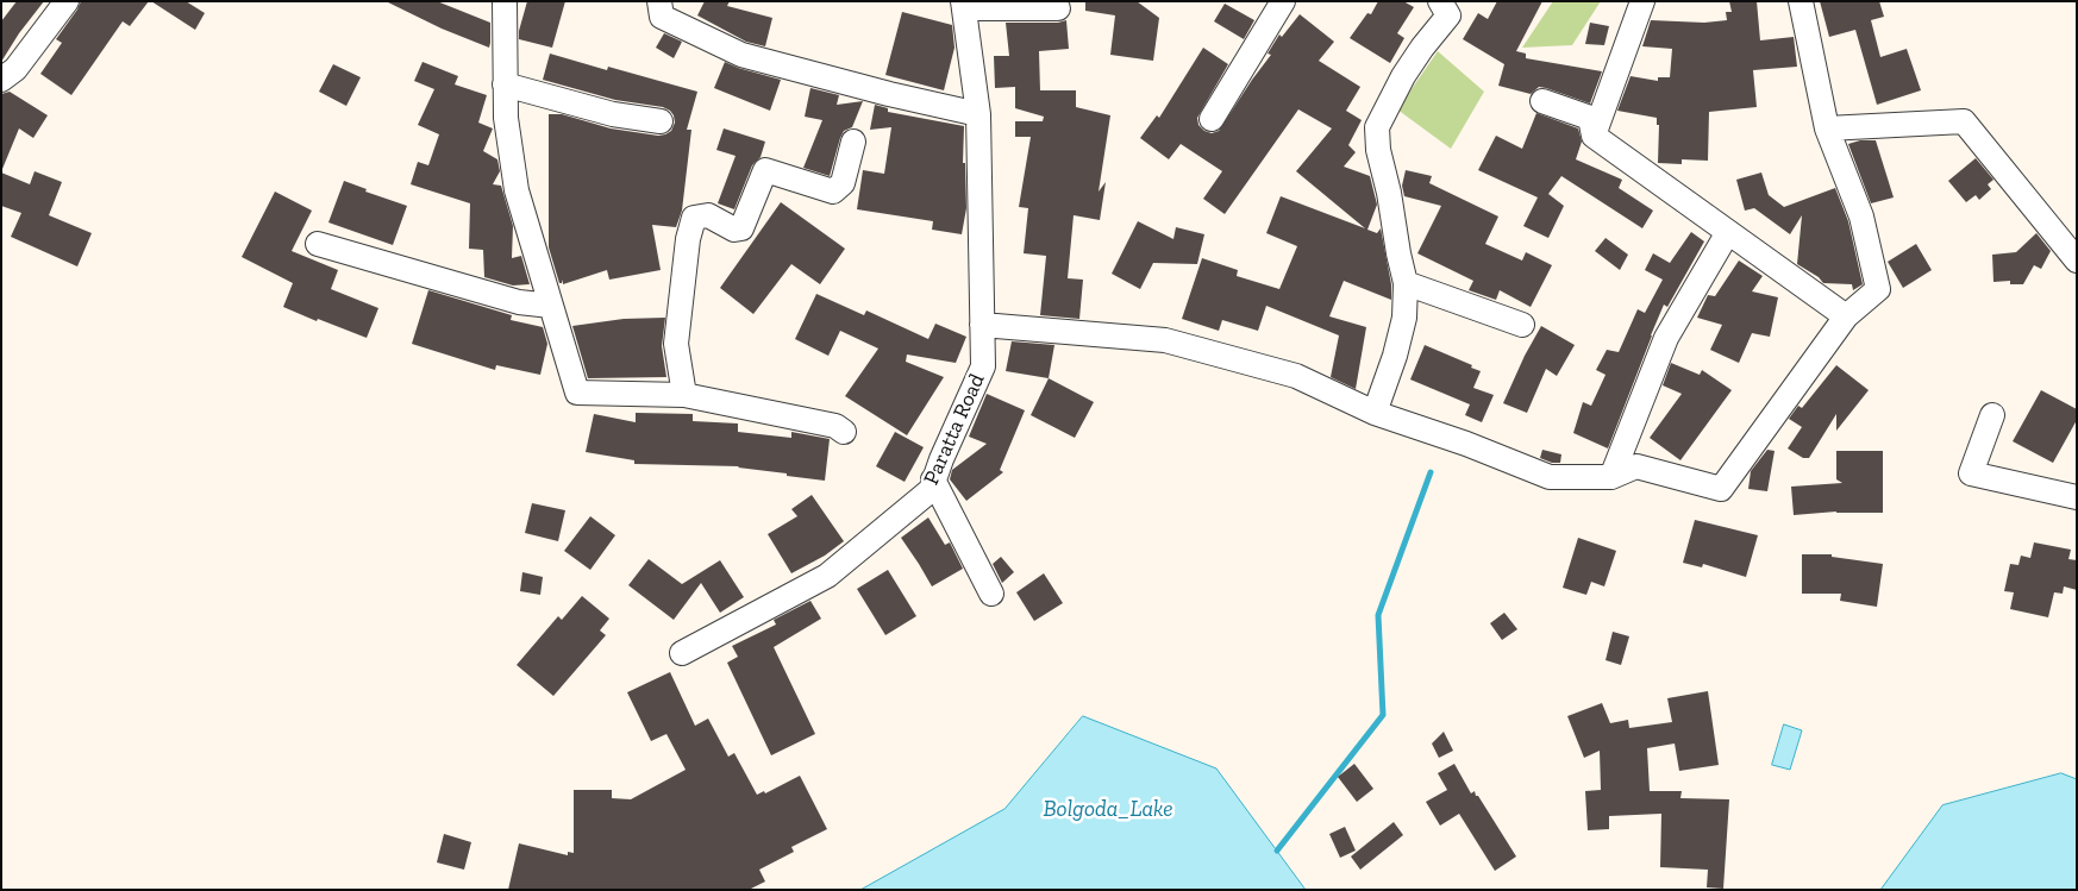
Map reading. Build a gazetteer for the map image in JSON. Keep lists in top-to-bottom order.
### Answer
{
  "streets": {
    "street": ["Paratta Road"]
  },
  "water": ["Bolgoda_Lake"]
}
